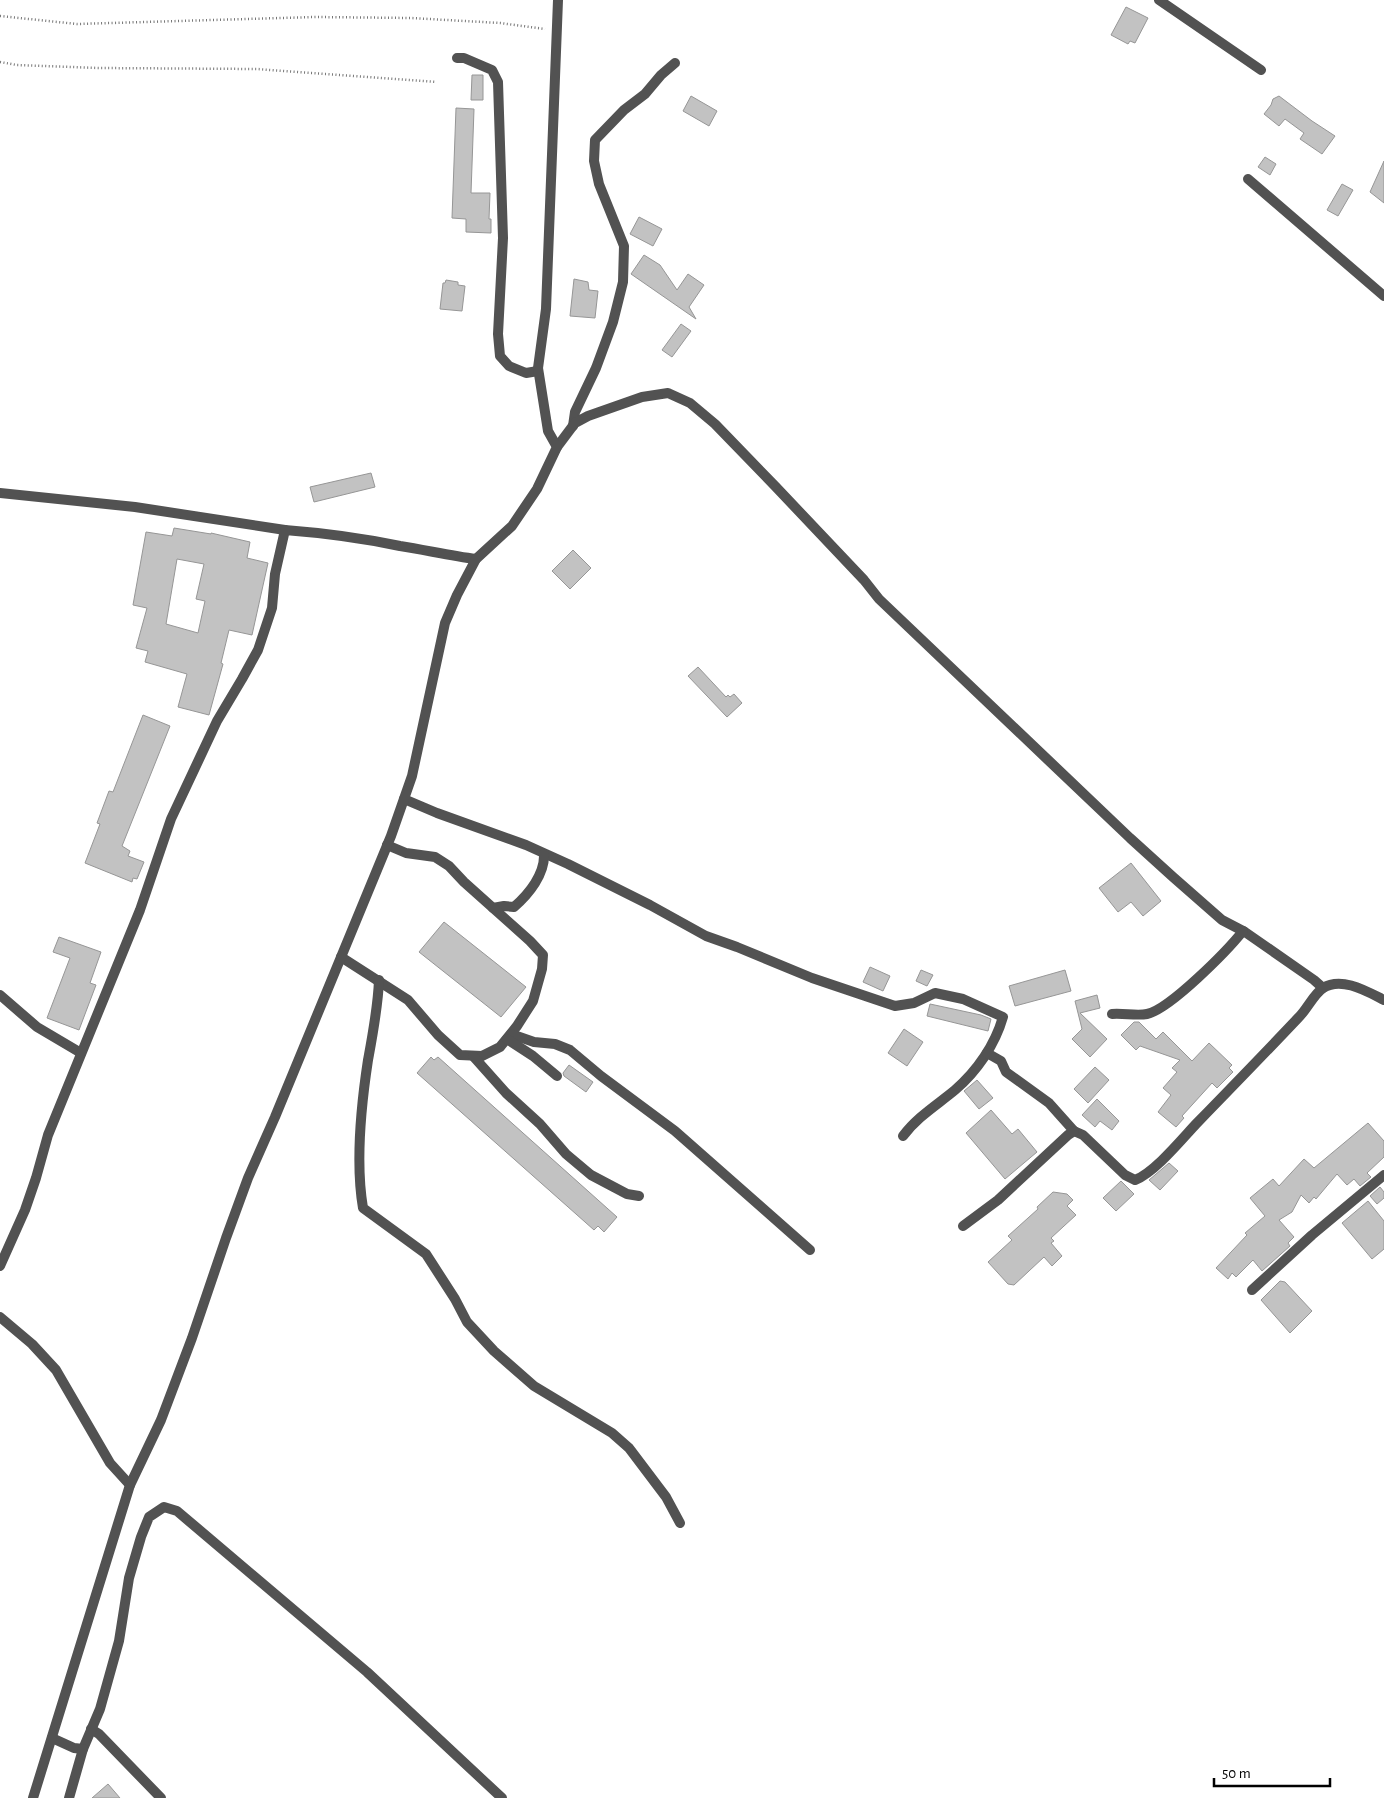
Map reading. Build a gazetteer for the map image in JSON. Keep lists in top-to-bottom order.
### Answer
{
  "scale_bar": "50 m"
}
